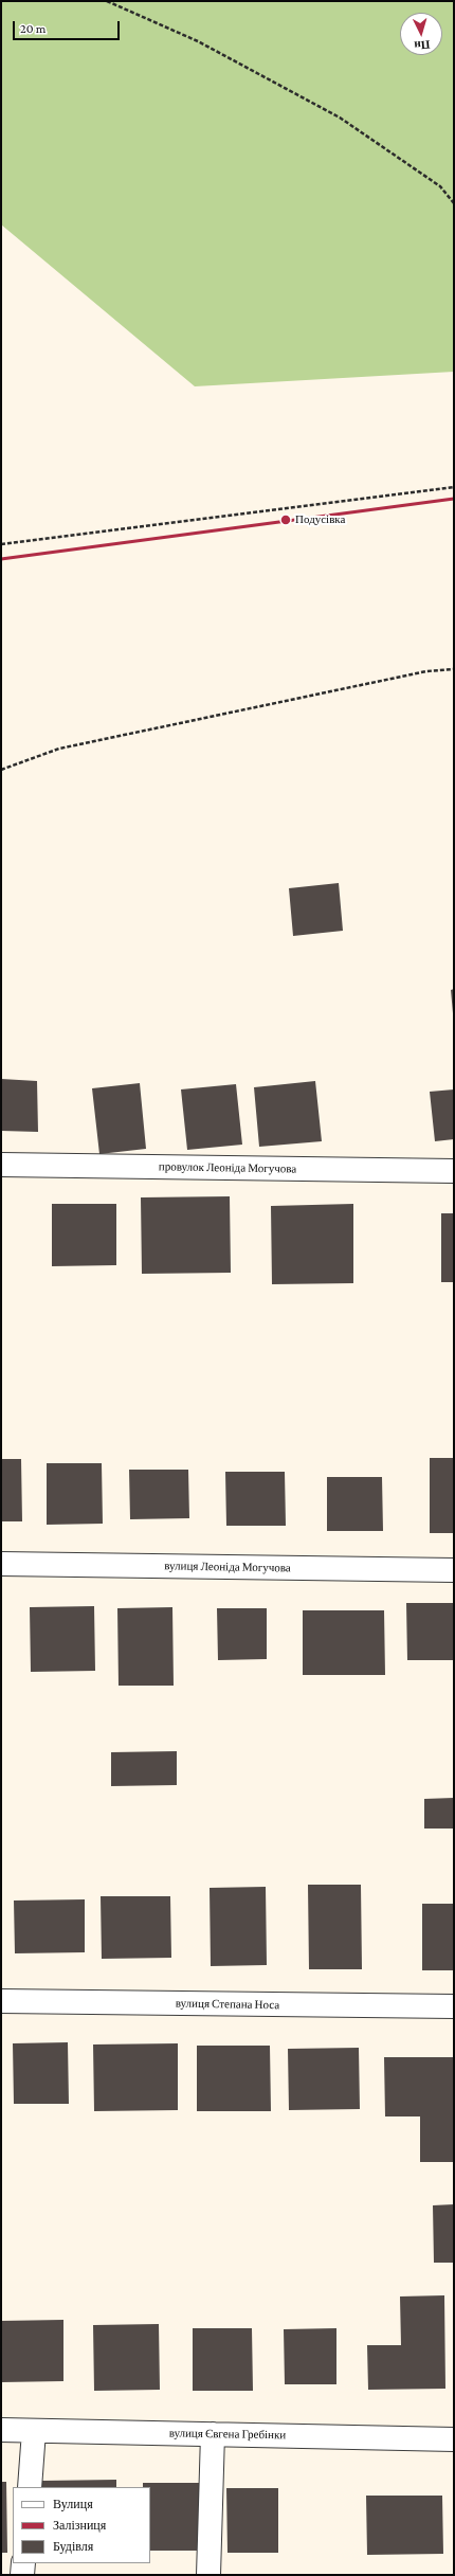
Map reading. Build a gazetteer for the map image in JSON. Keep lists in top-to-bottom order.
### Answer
{
  "streets": {
    "street": [
      "провулок Леоніда Могучова",
      "вулиця Леоніда Могучова",
      "вулиця Степана Носа",
      "вулиця Євгена Гребінки"
    ]
  },
  "places": ["Подусівка"],
  "legend": ["Вулиця", "Залізниця", "Будівля"],
  "scale_bar": "20 m",
  "north": "bottom"
}
